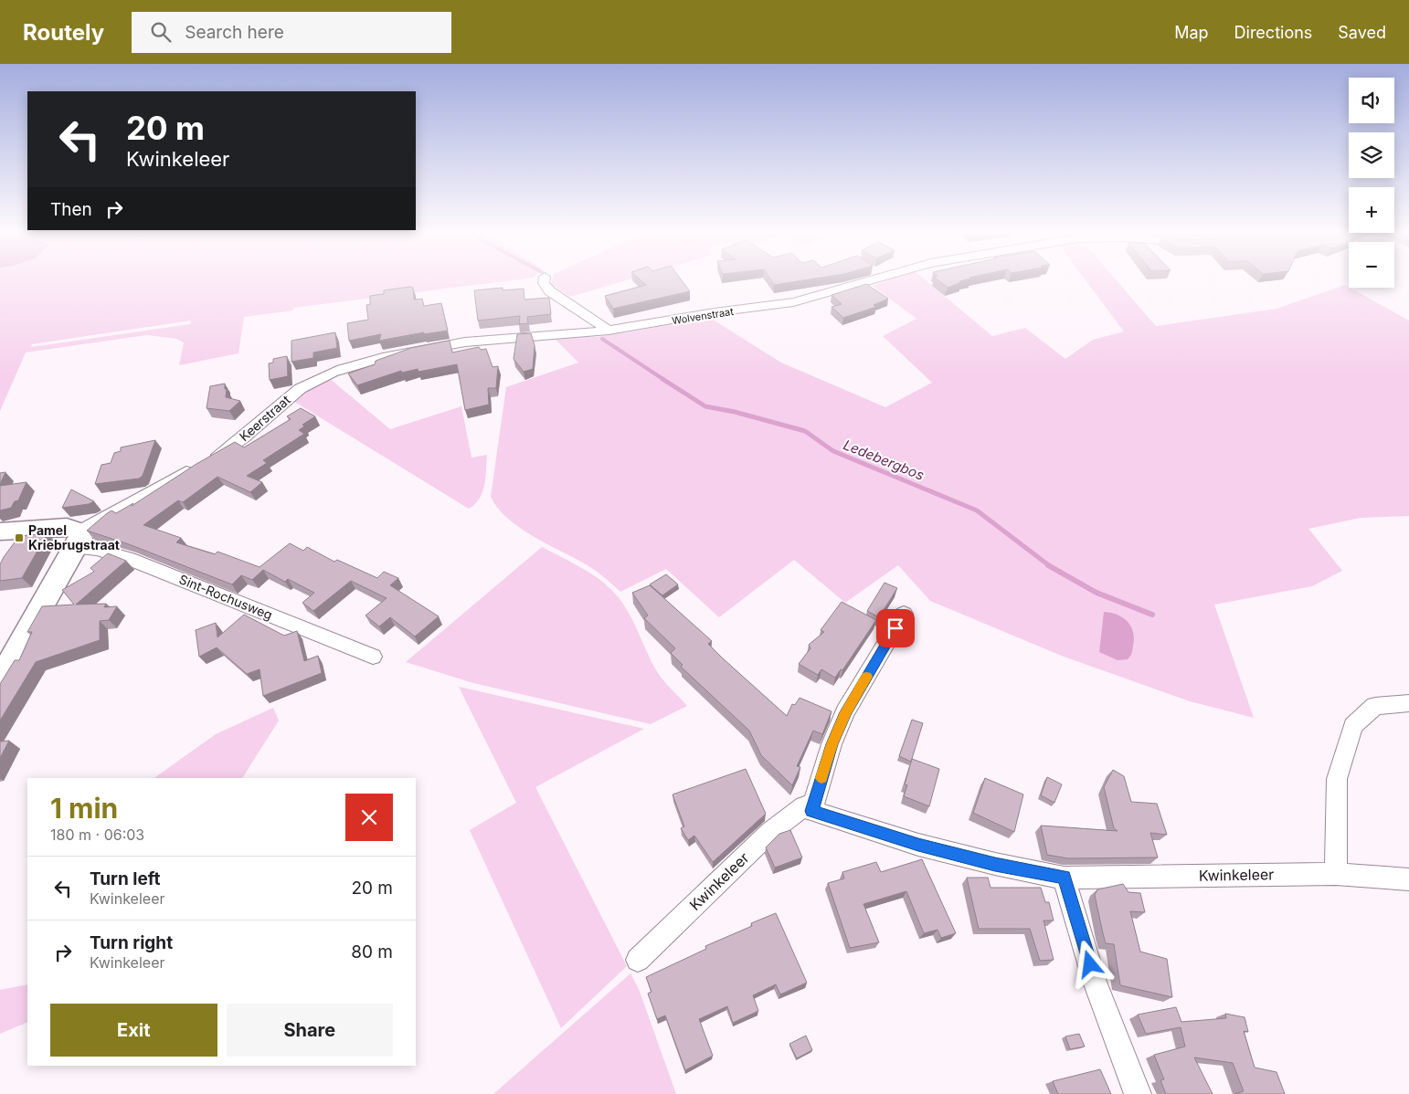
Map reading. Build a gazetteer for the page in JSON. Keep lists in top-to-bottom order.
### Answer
{
  "streets": {
    "street": [
      "Wolvenstraat",
      "Keerstraat",
      "Sint-Rochusweg",
      "Kwinkeleer"
    ]
  },
  "crossings": [
    ["Wolvenstraat", "Keerstraat"],
    ["Keerstraat", "Sint-Rochusweg"]
  ],
  "water": ["Ledebergbos"],
  "places": {
    "transit": ["Pamel Kriebrugstraat"]
  },
  "page": {
    "header": "Routely",
    "search": "Search here",
    "nav": ["Map", "Directions", "Saved"],
    "map_buttons": ["+", "−"],
    "turn": ["20 m", "Kwinkeleer"],
    "then": "Then",
    "heading": ["1 min", "180 m · 06:03"],
    "list": [
      {
        "name": "Turn left",
        "note": "Kwinkeleer",
        "value": "20 m"
      },
      {
        "name": "Turn right",
        "note": "Kwinkeleer",
        "value": "80 m"
      }
    ],
    "buttons": ["Exit", "Share"]
  }
}
